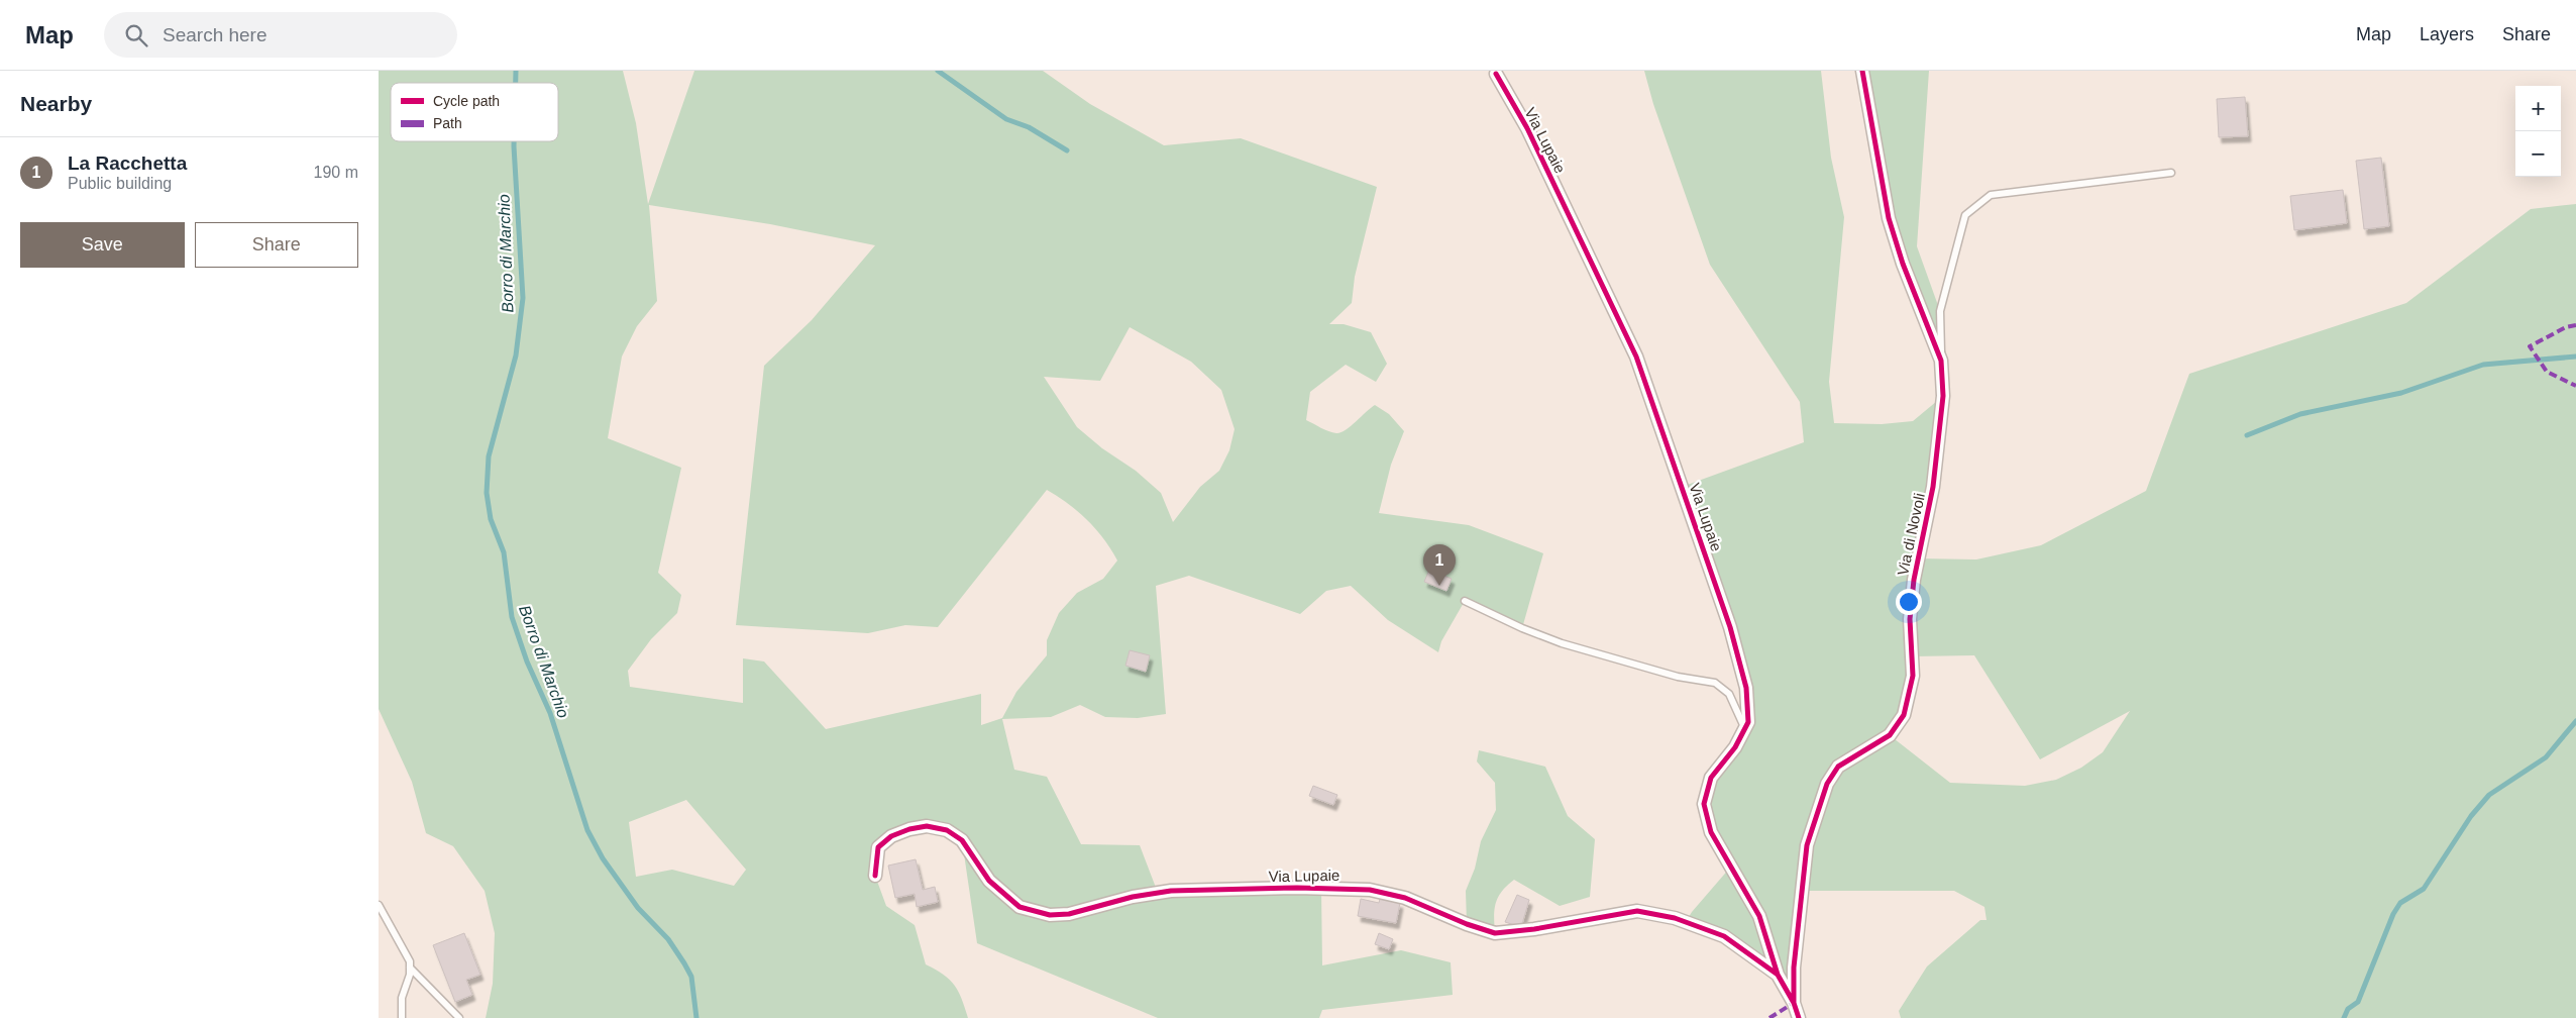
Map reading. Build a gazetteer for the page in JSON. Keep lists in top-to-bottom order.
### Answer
{
  "streets": {
    "street": ["Via Lupaie", "Via di Novoli"]
  },
  "crossings": [
    ["Via Lupaie", "Via di Novoli"]
  ],
  "water": ["Borro di Marchio"],
  "legend": ["Cycle path", "Path"],
  "page": {
    "header": "Map",
    "search": "Search here",
    "nav": ["Map", "Layers", "Share"],
    "heading": "Nearby",
    "map_buttons": ["+", "−"],
    "list": [
      {
        "mark": "1",
        "name": "La Racchetta",
        "note": "Public building",
        "value": "190 m"
      }
    ],
    "buttons": ["Save", "Share"],
    "pins": "1"
  }
}
